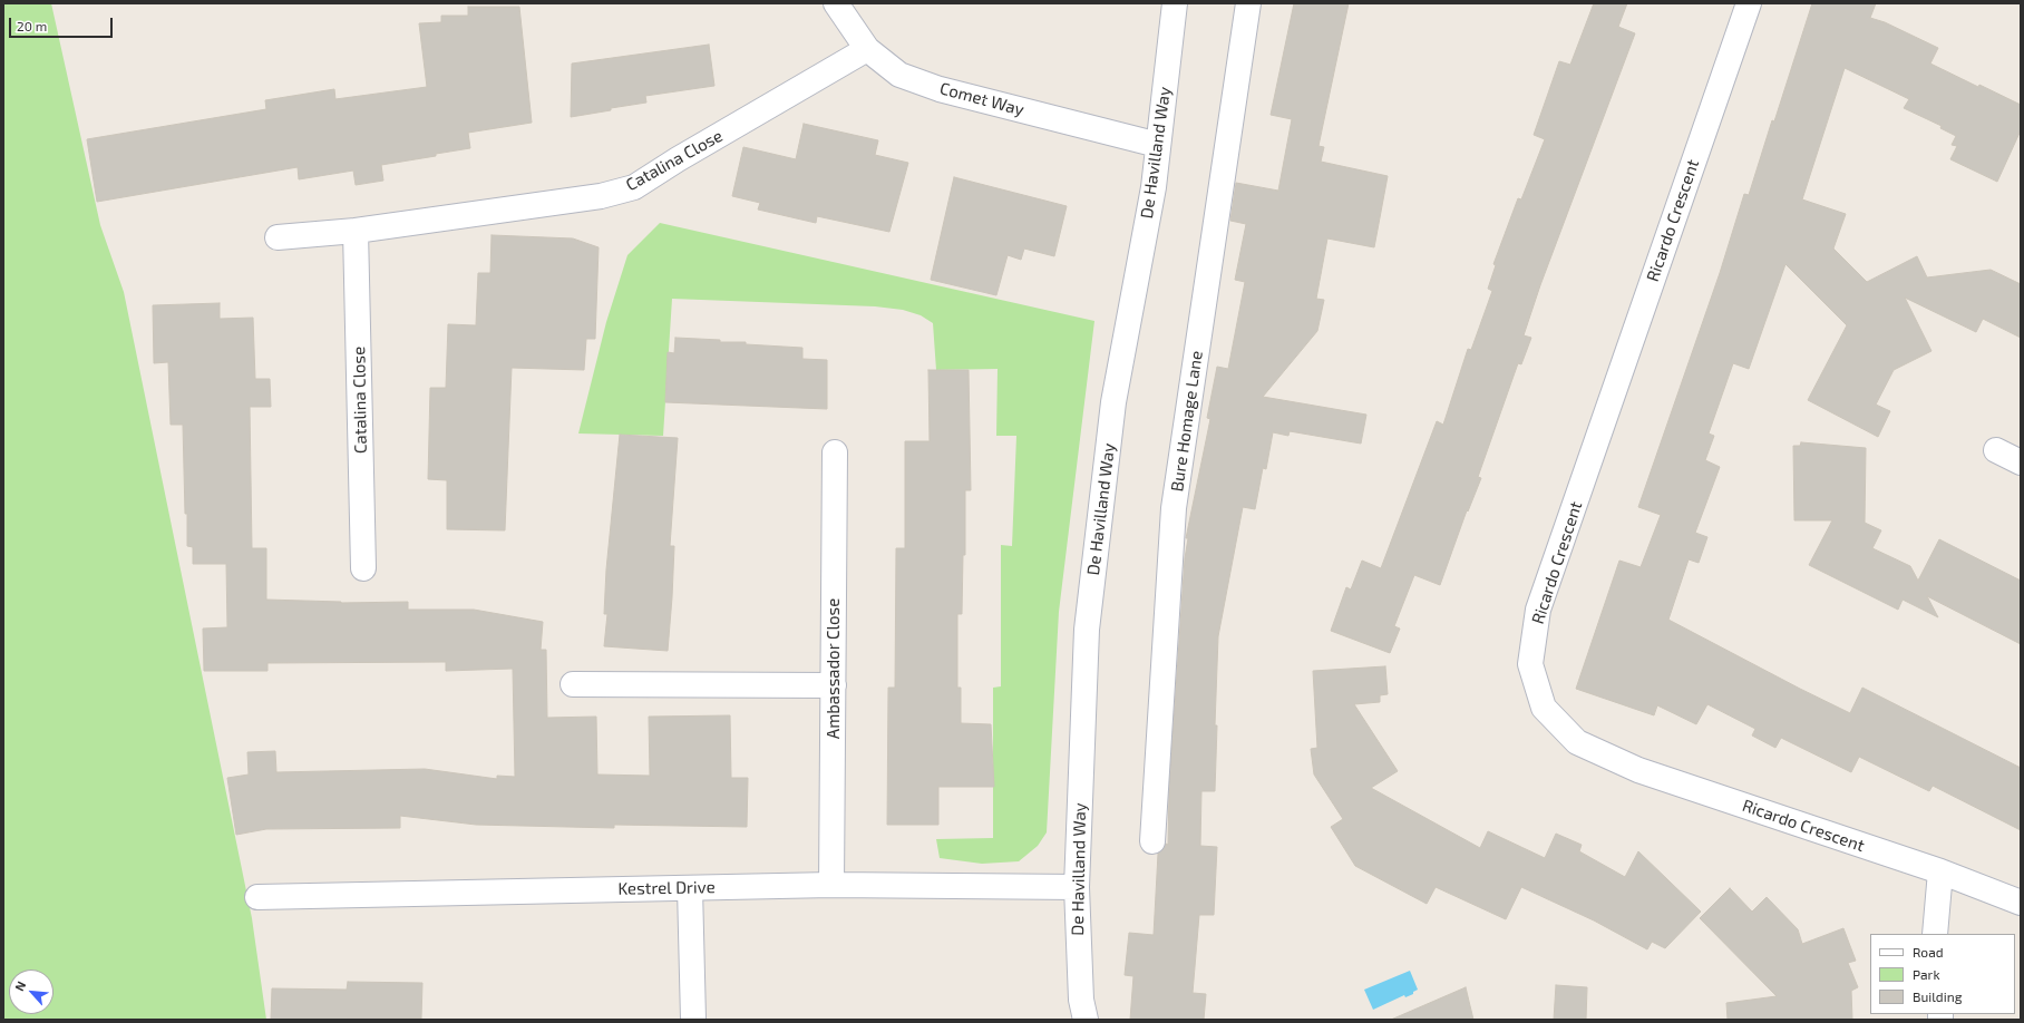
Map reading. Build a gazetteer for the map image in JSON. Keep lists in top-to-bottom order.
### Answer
{
  "streets": {
    "street": [
      "Comet Way",
      "De Havilland Way",
      "Catalina Close",
      "Ricardo Crescent",
      "Bure Homage Lane",
      "Ambassador Close",
      "Kestrel Drive"
    ]
  },
  "crossings": [
    ["Comet Way", "De Havilland Way"],
    ["Comet Way", "Catalina Close"],
    ["De Havilland Way", "Kestrel Drive"],
    ["Ambassador Close", "Kestrel Drive"]
  ],
  "legend": ["Road", "Park", "Building"],
  "scale_bar": "20 m",
  "north": "top left"
}
